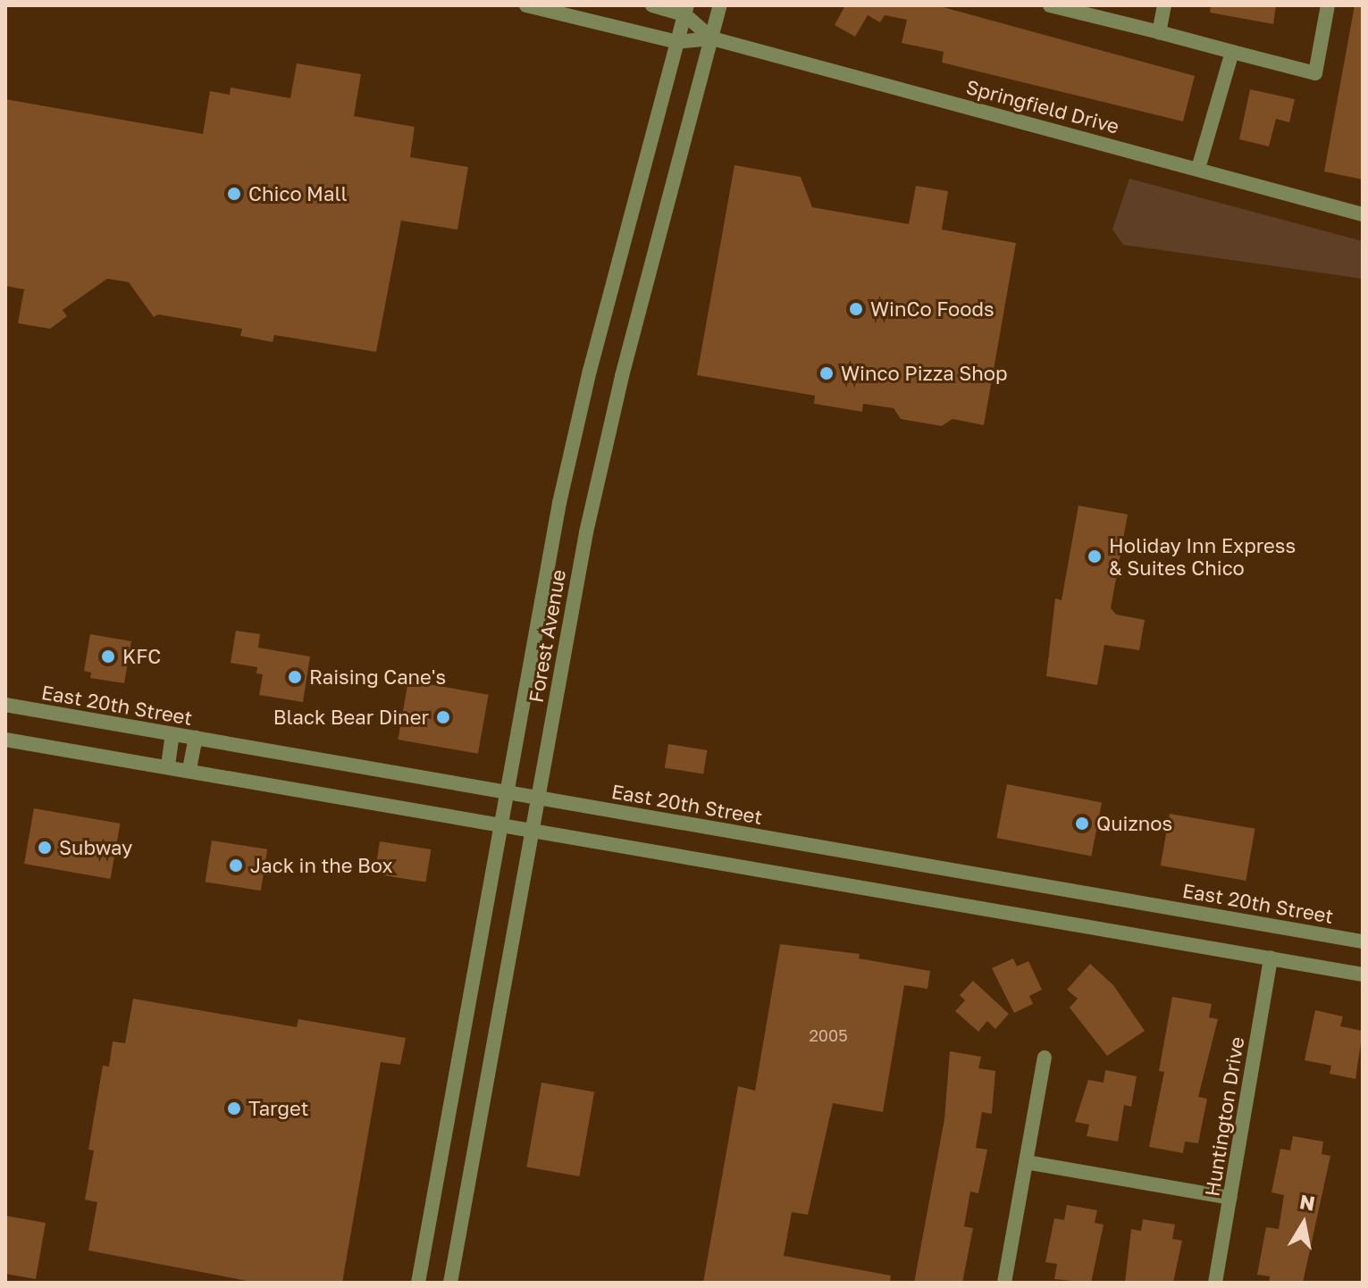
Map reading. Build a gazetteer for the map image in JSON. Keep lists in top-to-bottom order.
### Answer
{
  "streets": {
    "street": [
      "Springfield Drive",
      "Forest Avenue",
      "East 20th Street",
      "Huntington Drive"
    ]
  },
  "crossings": [
    ["Springfield Drive", "Forest Avenue"],
    ["Forest Avenue", "East 20th Street"]
  ],
  "places": [
    "Chico Mall",
    "WinCo Foods",
    "Winco Pizza Shop",
    "Holiday Inn Express & Suites Chico",
    "KFC",
    "Raising Cane's",
    "Black Bear Diner",
    "Quiznos",
    "Subway",
    "Jack in the Box",
    "Target"
  ],
  "house_numbers": ["2005"],
  "north": "top"
}
